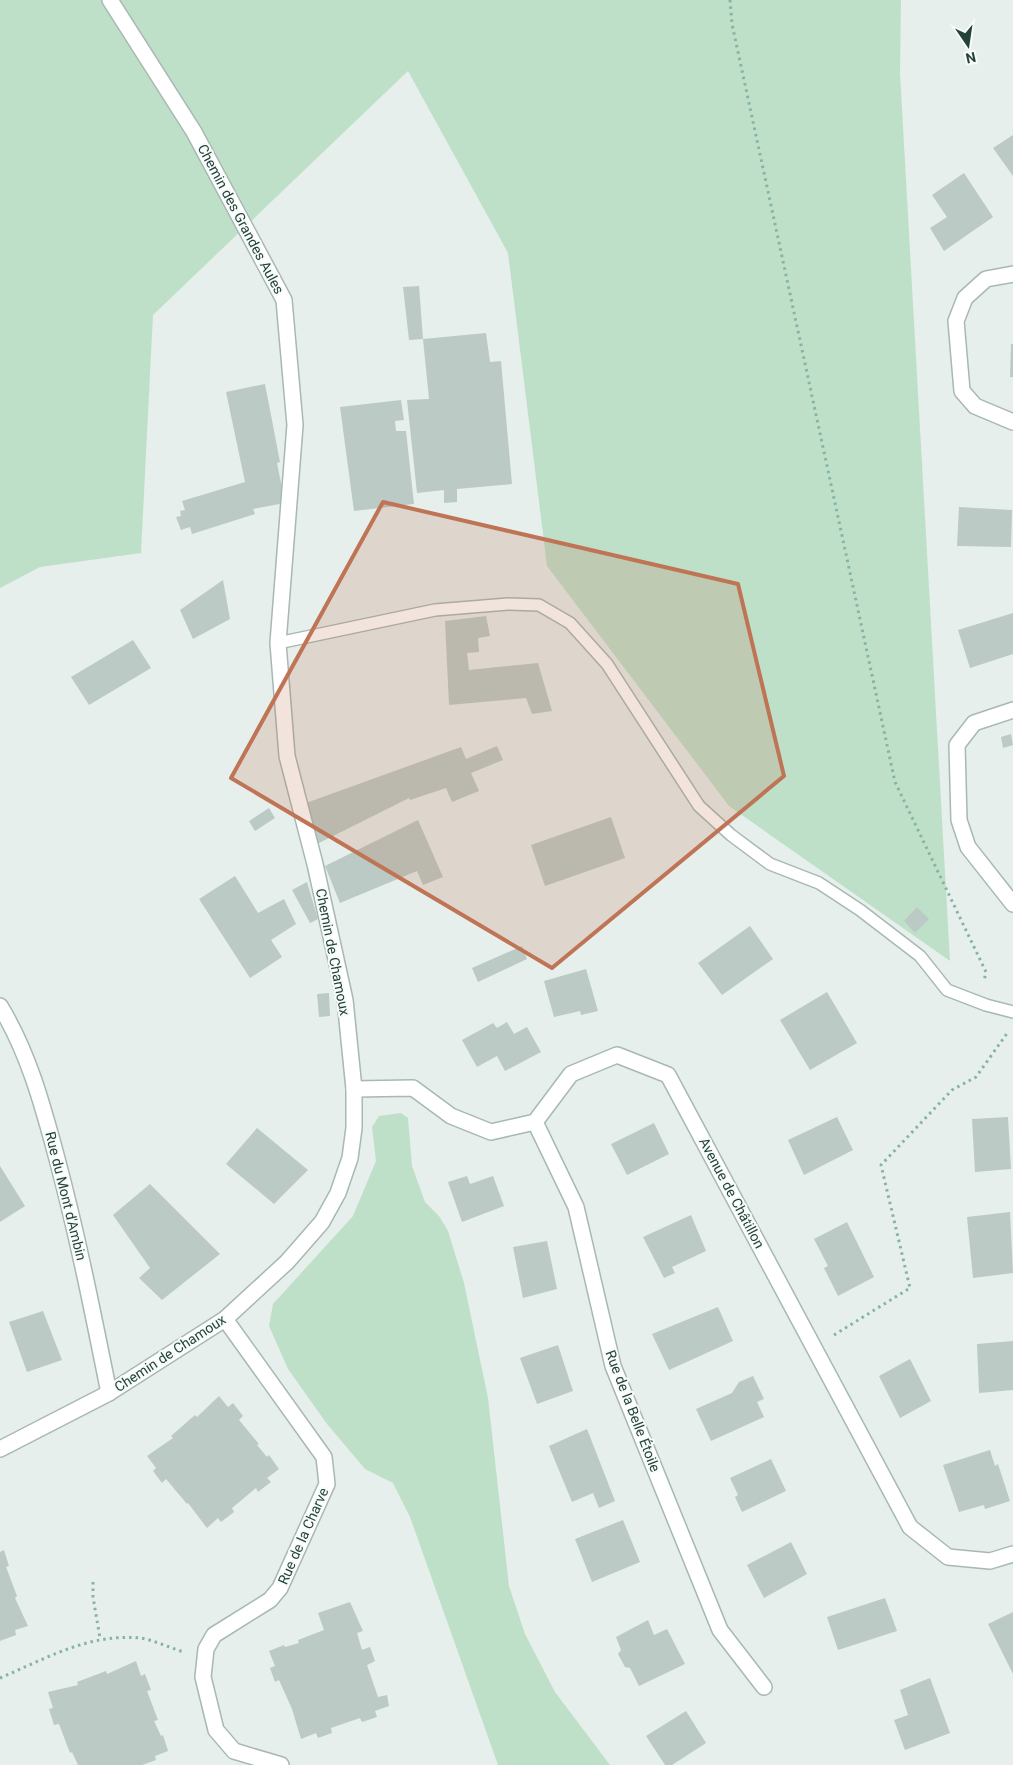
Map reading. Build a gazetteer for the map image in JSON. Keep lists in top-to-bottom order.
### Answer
{
  "streets": {
    "street": [
      "Chemin des Grandes Aules",
      "Chemin de Chamoux",
      "Avenue de Châtillon",
      "Rue du Mont d'Ambin",
      "Rue de la Belle Étoile",
      "Rue de la Charve"
    ]
  },
  "crossings": [
    ["Chemin des Grandes Aules", "Chemin de Chamoux"],
    ["Chemin de Chamoux", "Rue du Mont d'Ambin"],
    ["Chemin de Chamoux", "Rue de la Charve"],
    ["Avenue de Châtillon", "Rue de la Belle Étoile"]
  ],
  "north": "bottom"
}
